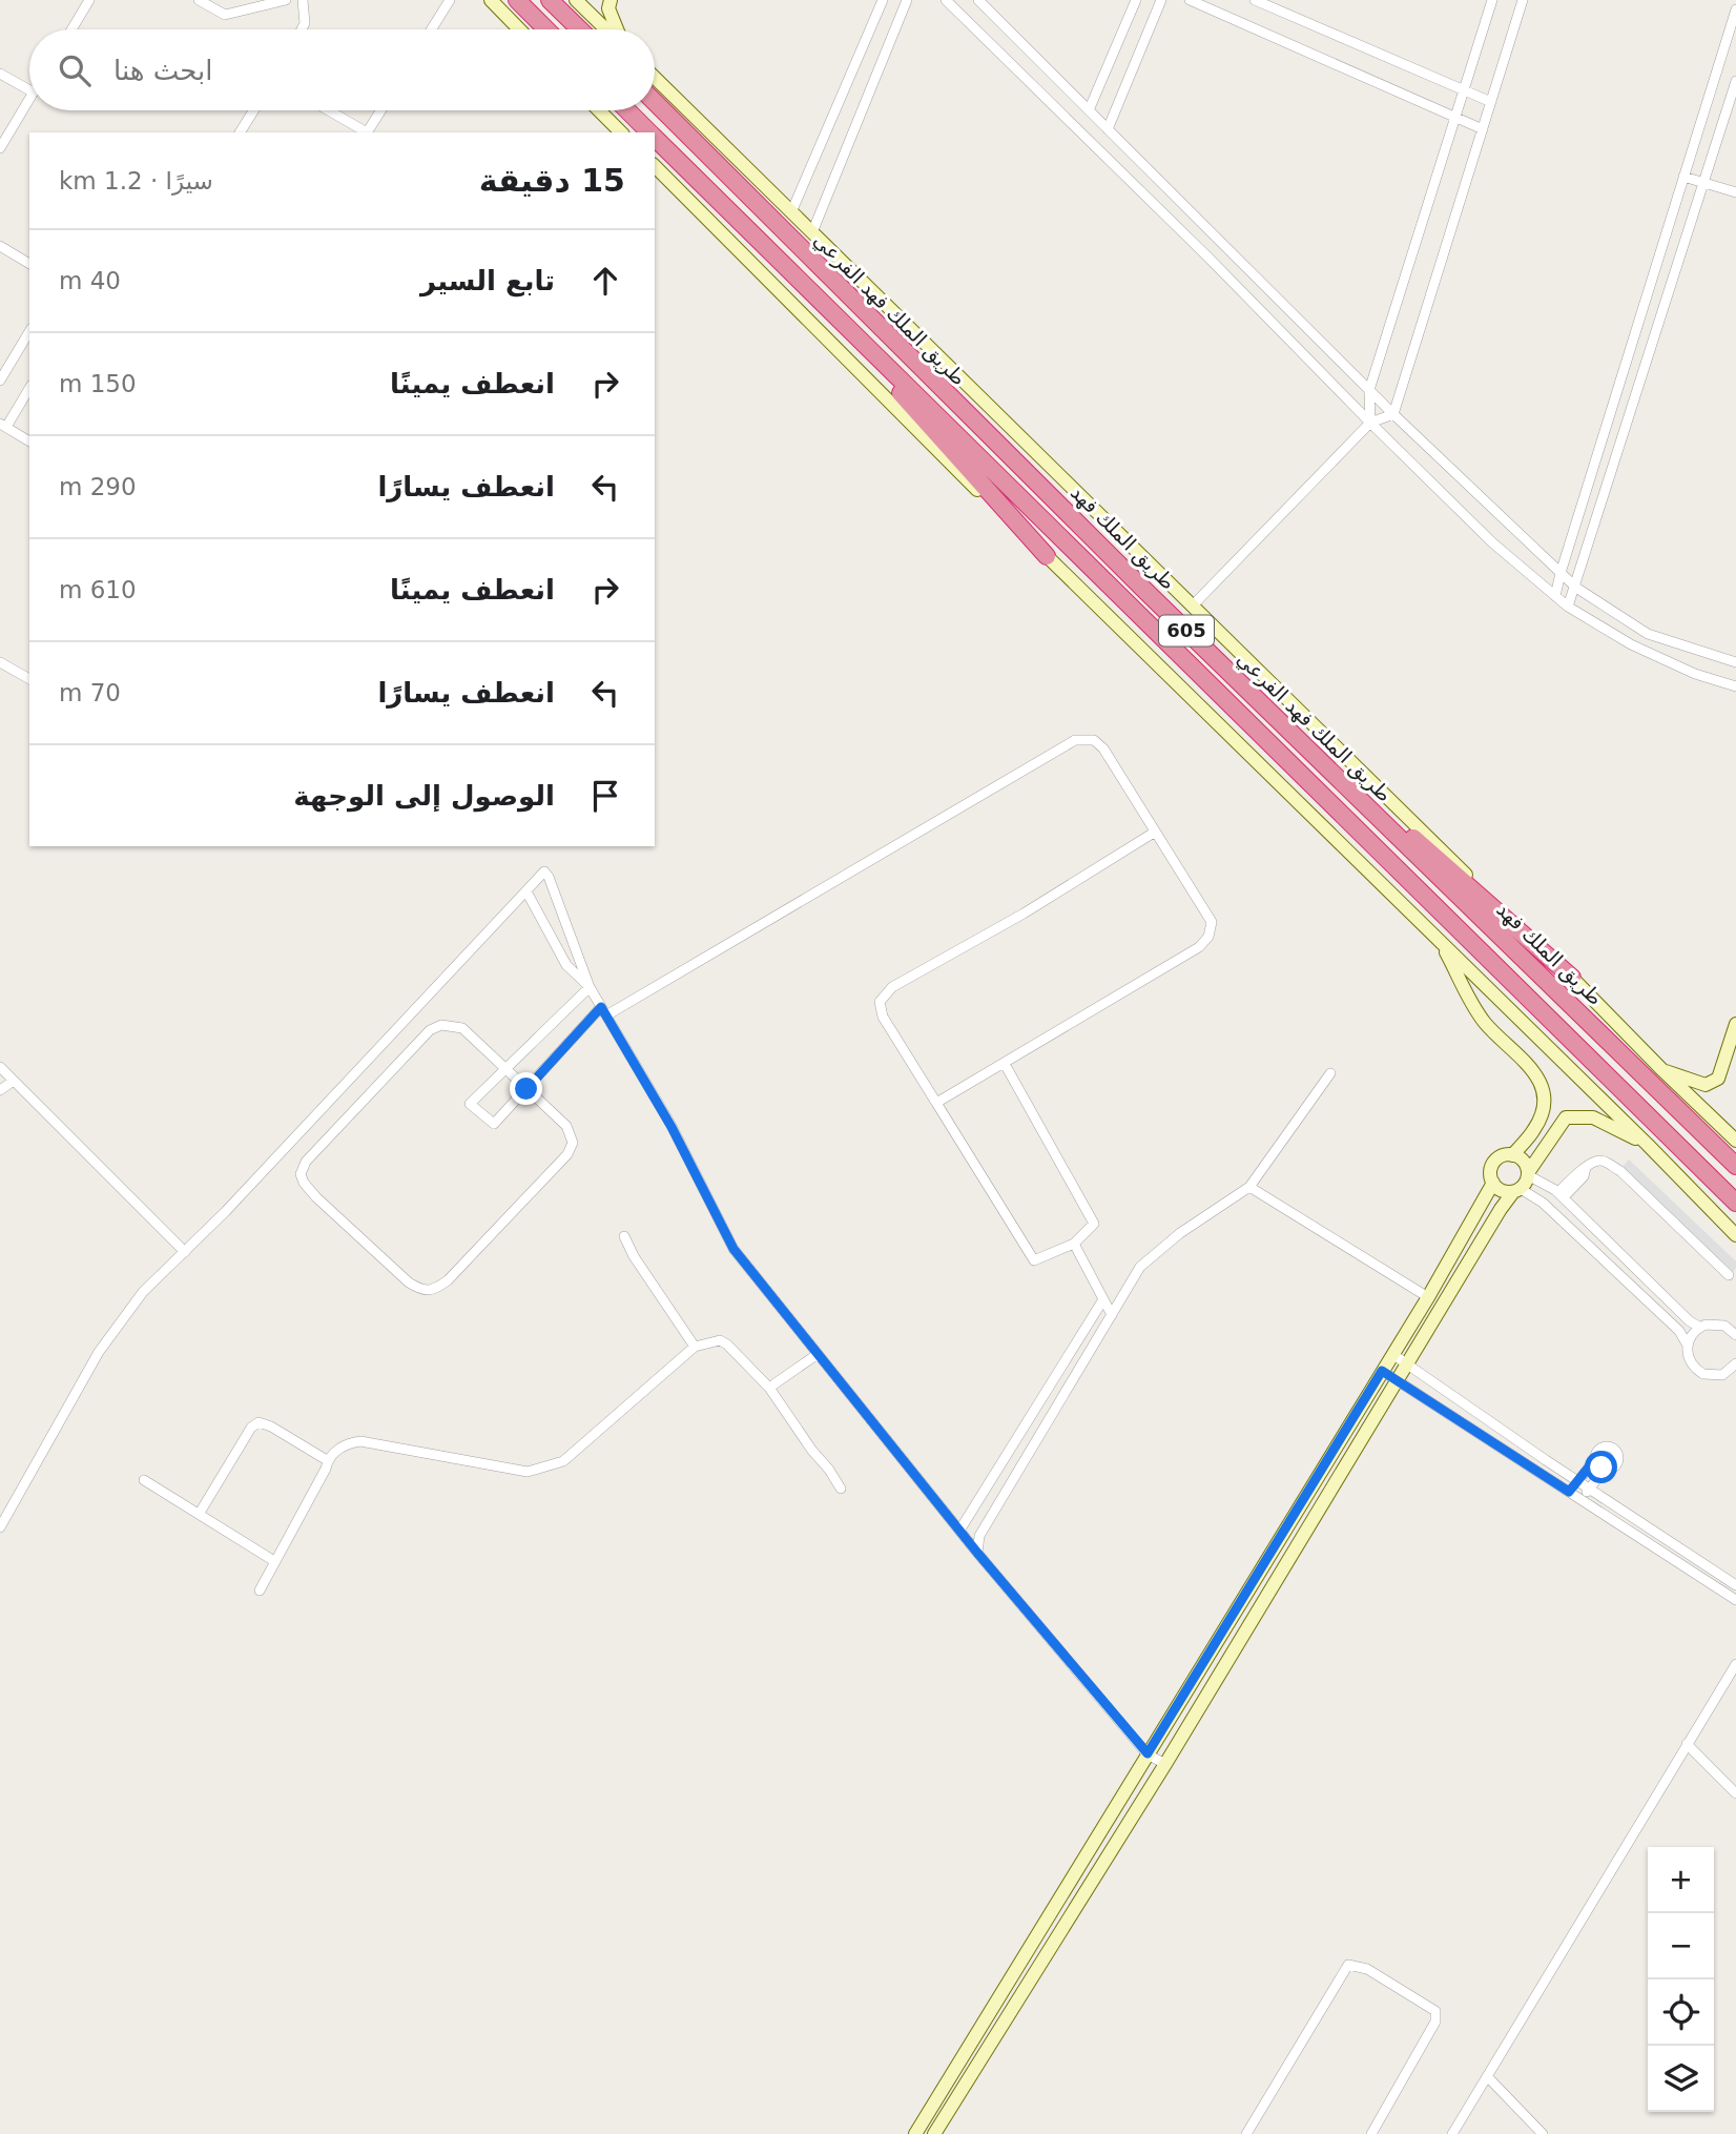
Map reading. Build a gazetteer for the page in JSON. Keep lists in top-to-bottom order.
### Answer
{
  "streets": {
    "highway": ["طريق الملك فهد", "605"],
    "main road": ["طريق الملك فهد الفرعي"]
  },
  "page": {
    "search": "ابحث هنا",
    "heading": ["15 دقيقة", "سيرًا · 1.2 km"],
    "list": [
      ["تابع السير", "40 m"],
      ["انعطف يمينًا", "150 m"],
      ["انعطف يسارًا", "290 m"],
      ["انعطف يمينًا", "610 m"],
      ["انعطف يسارًا", "70 m"],
      "الوصول إلى الوجهة"
    ],
    "map_buttons": ["+", "−"]
  }
}
